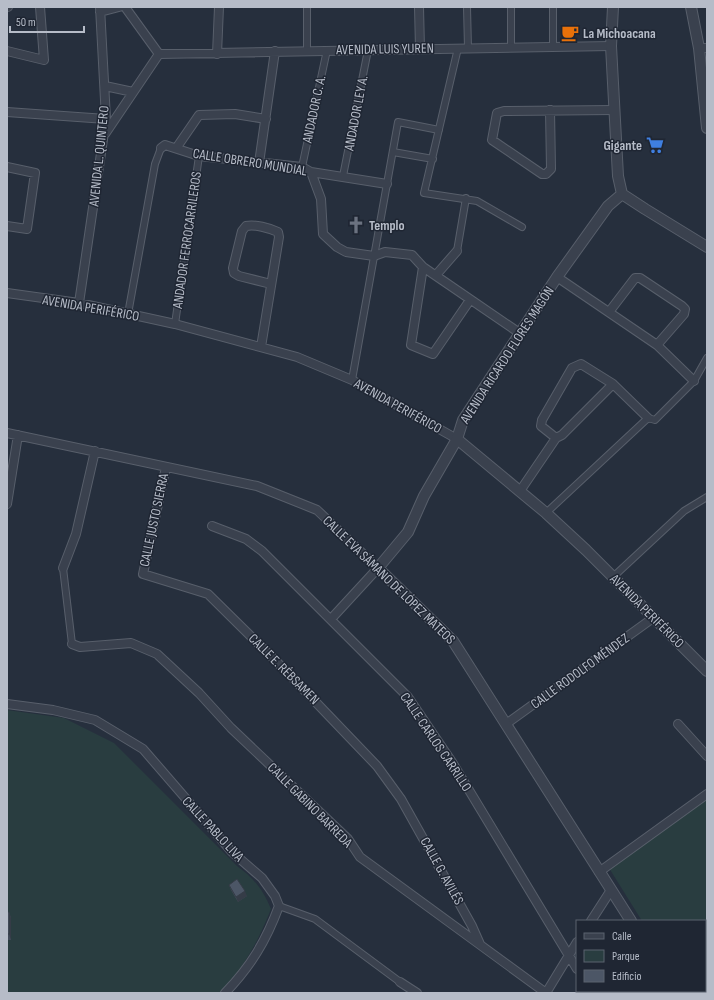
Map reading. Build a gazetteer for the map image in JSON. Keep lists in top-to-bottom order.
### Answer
{
  "streets": {
    "street": [
      "AVENIDA LUIS YUREN",
      "ANDADOR C. A.",
      "ANDADOR LEY A.",
      "AVENIDA L. QUINTERO",
      "CALLE OBRERO MUNDIAL",
      "ANDADOR FERROCARRILEROS",
      "AVENIDA PERIFÉRICO",
      "AVENIDA RICARDO FLORES MAGÓN",
      "CALLE JUSTO SIERRA",
      "CALLE EVA SÁMANO DE LÓPEZ MATEOS",
      "CALLE E. RÉBSAMEN",
      "CALLE RODOLFO MÉNDEZ",
      "CALLE CARLOS CARRILLO",
      "CALLE GABINO BARREDA",
      "CALLE PABLO LIVA",
      "CALLE G. AVILÉS"
    ]
  },
  "crossings": [
    ["AVENIDA LUIS YUREN", "ANDADOR C. A."],
    ["AVENIDA LUIS YUREN", "ANDADOR LEY A."],
    ["ANDADOR C. A.", "CALLE OBRERO MUNDIAL"],
    ["ANDADOR LEY A.", "CALLE OBRERO MUNDIAL"],
    ["AVENIDA L. QUINTERO", "AVENIDA PERIFÉRICO"],
    ["CALLE OBRERO MUNDIAL", "ANDADOR FERROCARRILEROS"],
    ["CALLE OBRERO MUNDIAL", "AVENIDA PERIFÉRICO"],
    ["ANDADOR FERROCARRILEROS", "AVENIDA PERIFÉRICO"],
    ["AVENIDA PERIFÉRICO", "AVENIDA RICARDO FLORES MAGÓN"],
    ["AVENIDA PERIFÉRICO", "CALLE RODOLFO MÉNDEZ"],
    ["AVENIDA RICARDO FLORES MAGÓN", "CALLE EVA SÁMANO DE LÓPEZ MATEOS"],
    ["AVENIDA RICARDO FLORES MAGÓN", "CALLE CARLOS CARRILLO"],
    ["CALLE JUSTO SIERRA", "CALLE EVA SÁMANO DE LÓPEZ MATEOS"],
    ["CALLE JUSTO SIERRA", "CALLE E. RÉBSAMEN"],
    ["CALLE EVA SÁMANO DE LÓPEZ MATEOS", "CALLE RODOLFO MÉNDEZ"],
    ["CALLE E. RÉBSAMEN", "CALLE G. AVILÉS"],
    ["CALLE GABINO BARREDA", "CALLE G. AVILÉS"]
  ],
  "places": {
    "cafe": ["La Michoacana"],
    "supermarket": ["Gigante"],
    "church": ["Templo"]
  },
  "legend": ["Calle", "Parque", "Edificio"],
  "scale_bar": "50 m"
}
